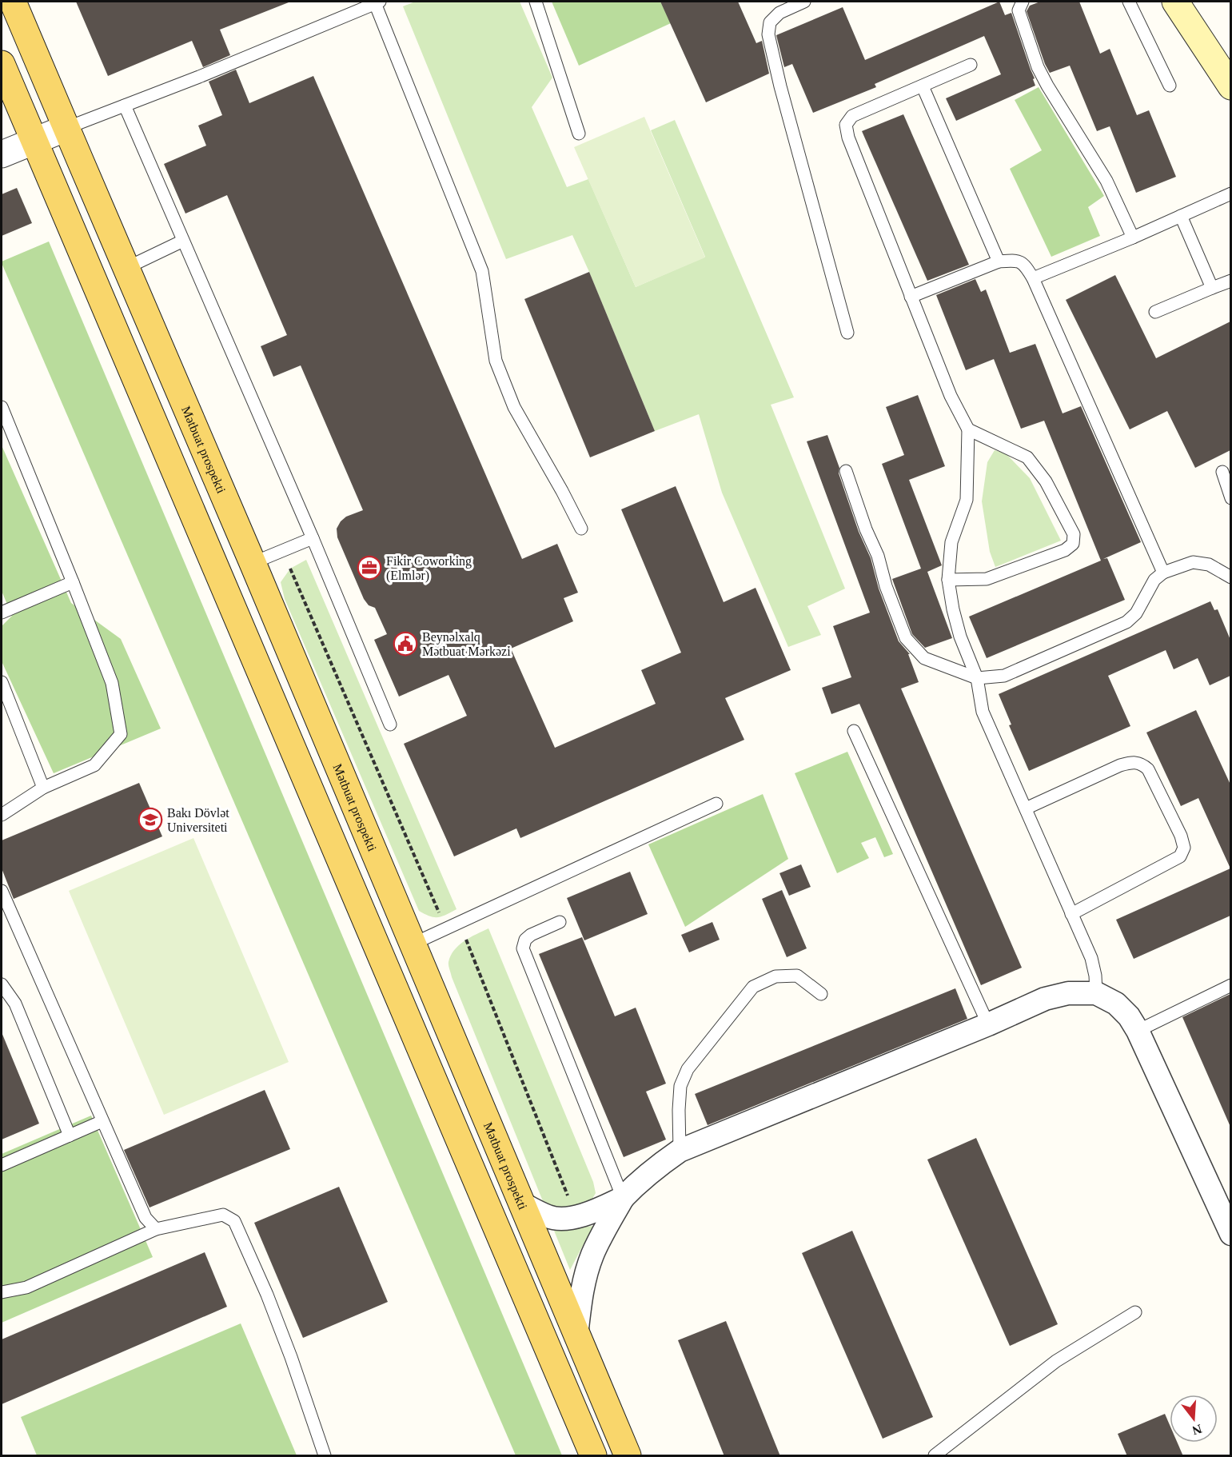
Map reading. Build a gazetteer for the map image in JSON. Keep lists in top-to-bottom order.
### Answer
{
  "streets": {
    "main road": ["Mətbuat prospekti"]
  },
  "places": {
    "office": ["Fikir Coworking (Elmlər)"],
    "public building": ["Beynəlxalq Mətbuat Mərkəzi"],
    "school or university": ["Bakı Dövlət Universiteti"]
  },
  "north": "bottom"
}
